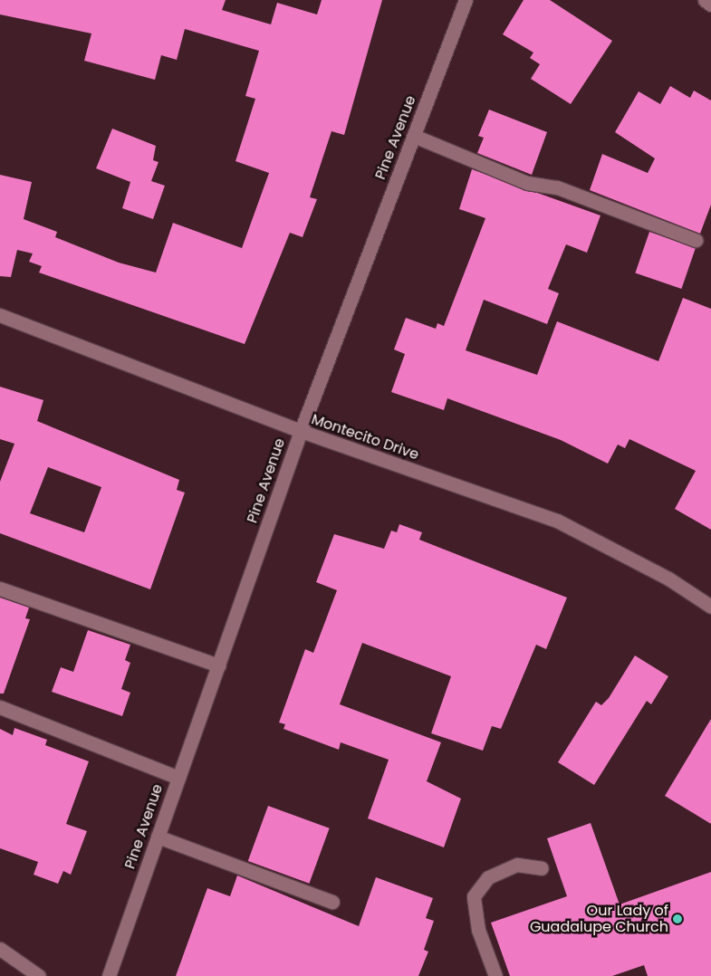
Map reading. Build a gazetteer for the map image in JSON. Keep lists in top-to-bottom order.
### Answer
{
  "streets": {
    "street": ["Pine Avenue", "Montecito Drive"]
  },
  "crossings": [
    ["Pine Avenue", "Montecito Drive"]
  ],
  "places": ["Our Lady of Guadalupe Church"]
}
